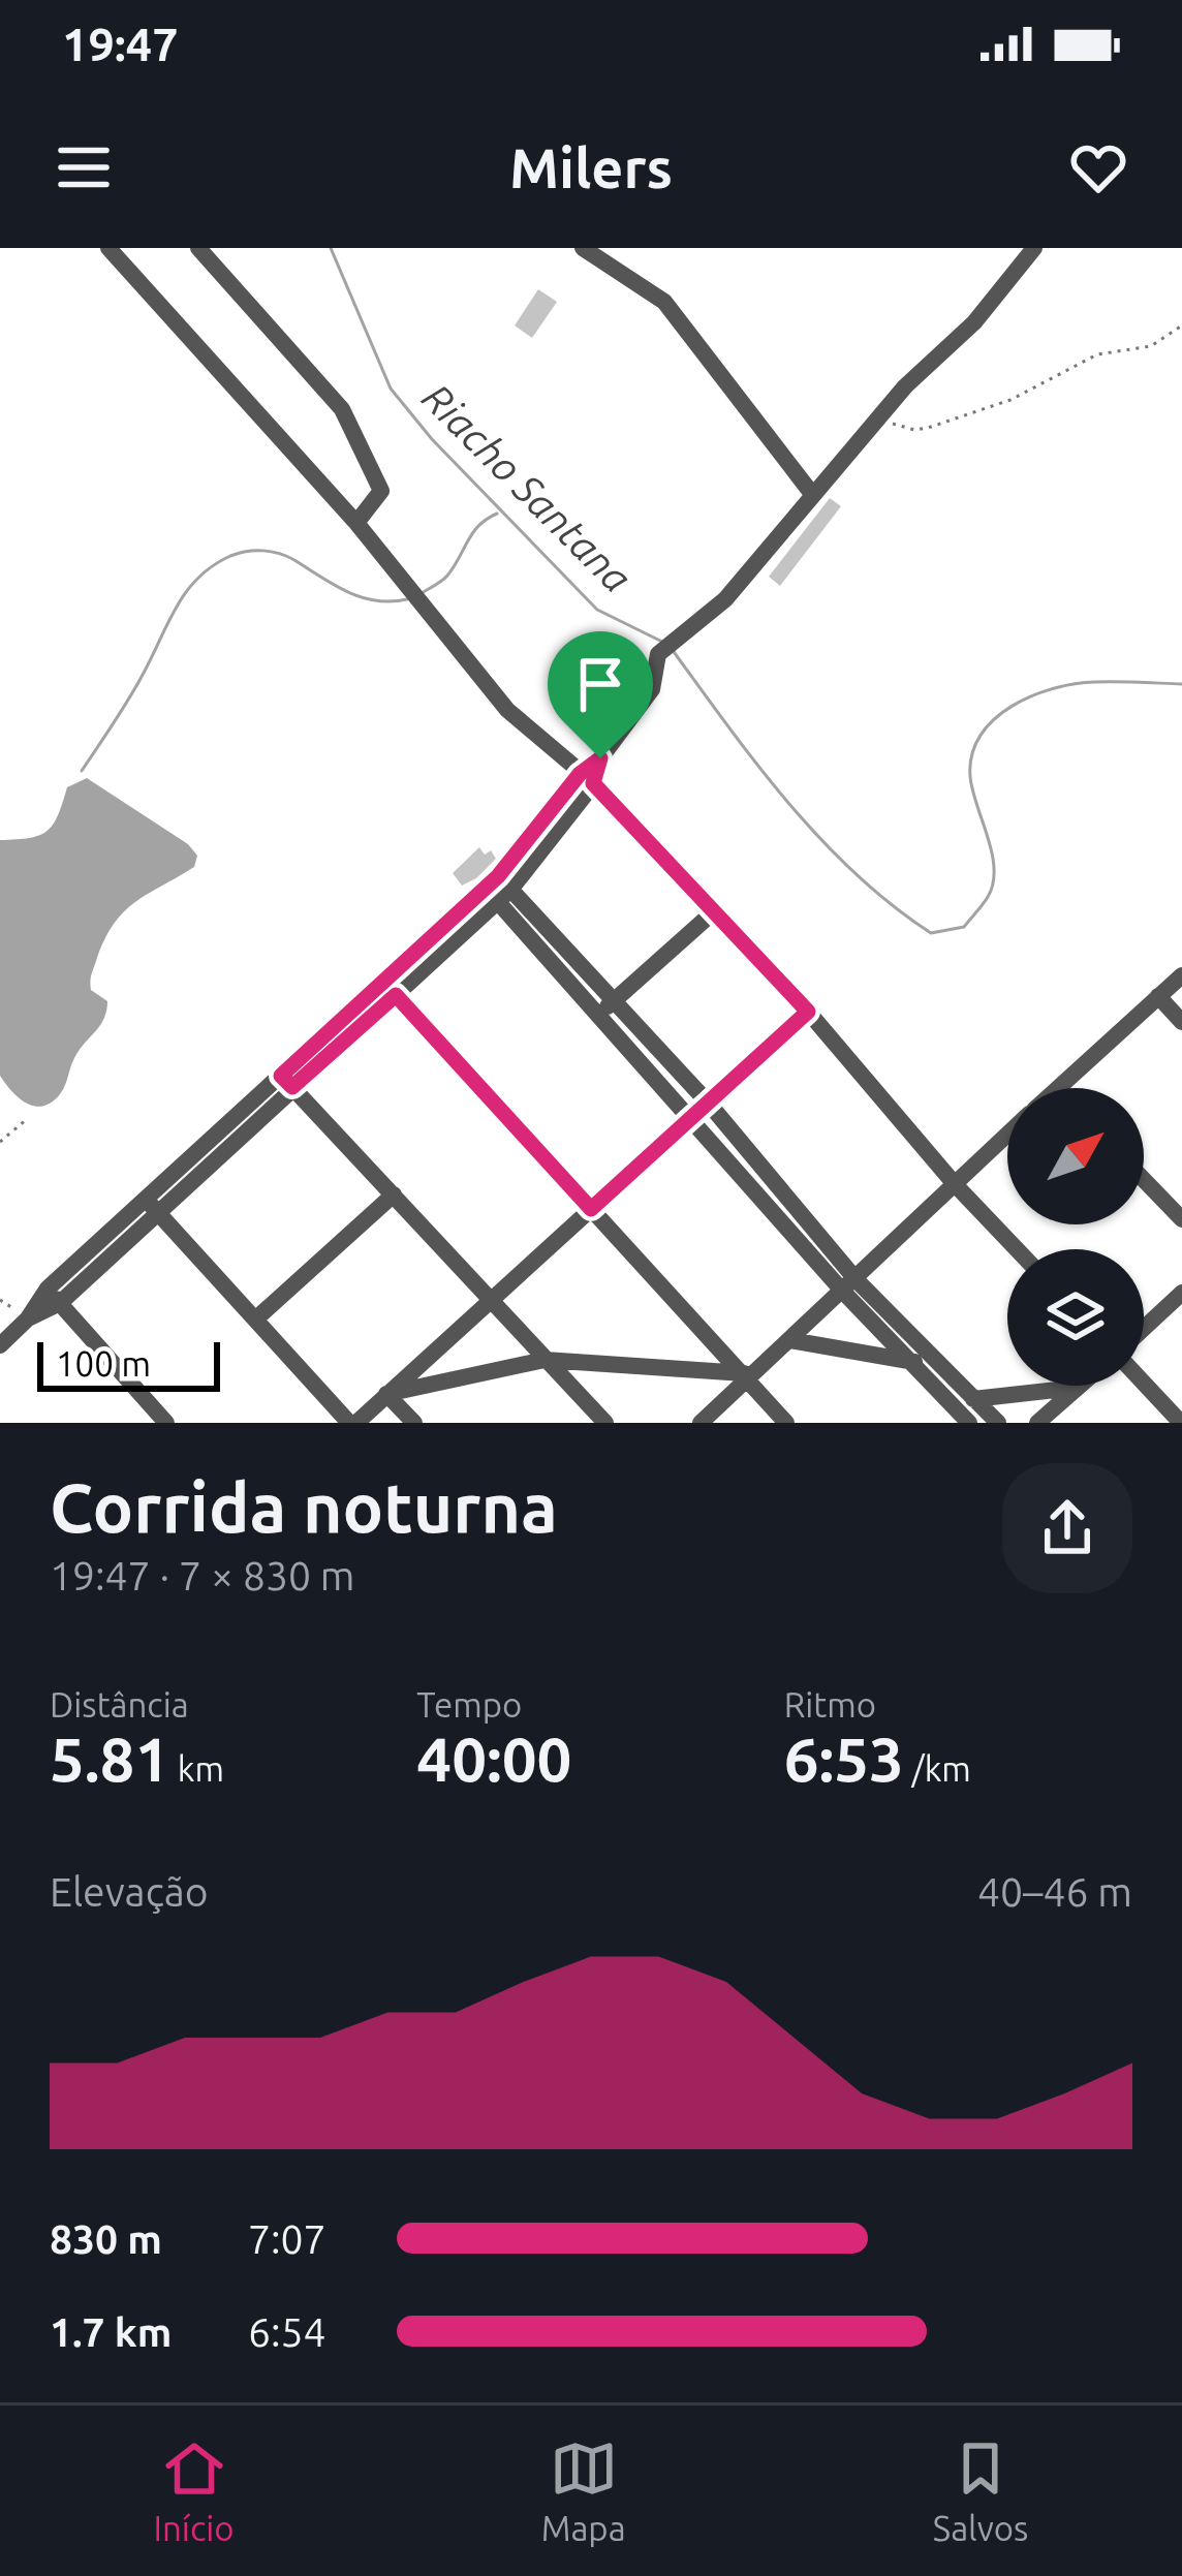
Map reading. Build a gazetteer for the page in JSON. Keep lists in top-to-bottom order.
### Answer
{
  "water": ["Riacho Santana"],
  "scale_bar": "100 m",
  "north": "top right",
  "page": {
    "status": "19:47",
    "header": "Milers",
    "scale": "100 m",
    "heading": ["Corrida noturna", "19:47 · 7 × 830 m"],
    "stats": [
      ["Distância", "5.81 km"],
      ["Tempo", "40:00"],
      ["Ritmo", "6:53 /km"]
    ],
    "chart": ["Elevação", "40–46 m"],
    "list": [
      {
        "name": "830 m",
        "note": "7:07"
      },
      {
        "name": "1.7 km",
        "note": "6:54"
      }
    ],
    "tabs": ["Início", "Mapa", "Salvos"]
  }
}
